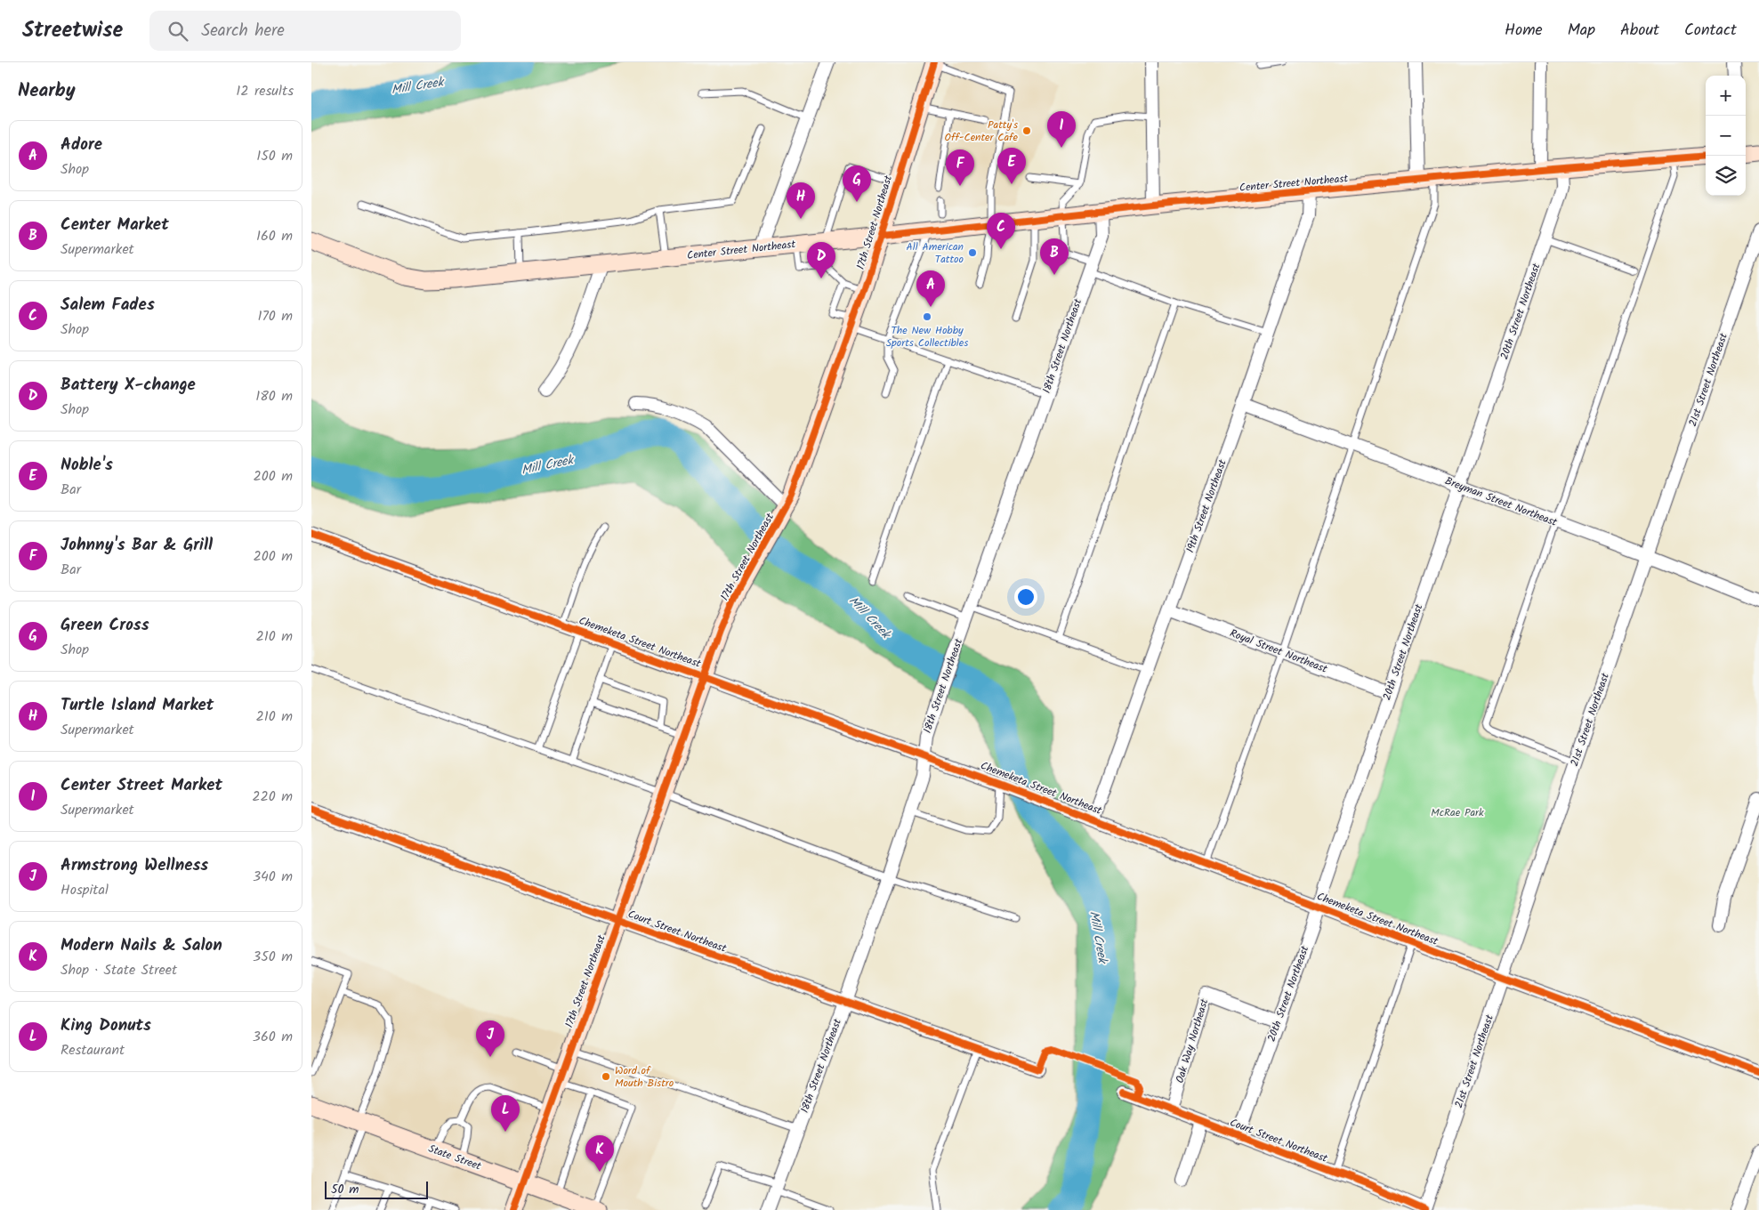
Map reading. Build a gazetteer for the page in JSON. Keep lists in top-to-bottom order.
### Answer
{
  "streets": {
    "main road": ["Center Street Northeast", "17th Street Northeast", "State Street"],
    "street": [
      "20th Street Northeast",
      "18th Street Northeast",
      "21st Street Northeast",
      "Breyman Street Northeast",
      "19th Street Northeast",
      "Chemeketa Street Northeast",
      "Royal Street Northeast",
      "Court Street Northeast",
      "Oak Way Northeast"
    ]
  },
  "crossings": [
    ["Center Street Northeast", "17th Street Northeast"],
    ["Center Street Northeast", "20th Street Northeast"],
    ["Center Street Northeast", "18th Street Northeast"],
    ["Center Street Northeast", "19th Street Northeast"],
    ["17th Street Northeast", "Chemeketa Street Northeast"],
    ["17th Street Northeast", "Court Street Northeast"],
    ["17th Street Northeast", "State Street"],
    ["20th Street Northeast", "Breyman Street Northeast"],
    ["20th Street Northeast", "Chemeketa Street Northeast"],
    ["20th Street Northeast", "Royal Street Northeast"],
    ["20th Street Northeast", "Court Street Northeast"],
    ["20th Street Northeast", "Oak Way Northeast"],
    ["18th Street Northeast", "Chemeketa Street Northeast"],
    ["18th Street Northeast", "Court Street Northeast"],
    ["21st Street Northeast", "Breyman Street Northeast"],
    ["21st Street Northeast", "Chemeketa Street Northeast"],
    ["21st Street Northeast", "Court Street Northeast"],
    ["Breyman Street Northeast", "19th Street Northeast"],
    ["19th Street Northeast", "Chemeketa Street Northeast"],
    ["19th Street Northeast", "Royal Street Northeast"],
    ["Court Street Northeast", "Oak Way Northeast"]
  ],
  "water": ["Mill Creek"],
  "parks": ["McRae Park"],
  "places": [
    "Patty's Off-Center Cafe",
    "All American Tattoo",
    "The New Hobby Sports Collectibles",
    "Word of Mouth Bistro"
  ],
  "scale_bar": "50 m",
  "page": {
    "header": "Streetwise",
    "search": "Search here",
    "nav": [
      "Home",
      "Map",
      "About",
      "Contact"
    ],
    "heading": ["Nearby", "12 results"],
    "map_buttons": ["+", "−"],
    "pins": [
      "I",
      "E",
      "F",
      "G",
      "H",
      "C",
      "B",
      "D",
      "A",
      "J",
      "L",
      "K"
    ],
    "list": [
      {
        "mark": "A",
        "name": "Adore",
        "note": "Shop",
        "value": "150 m"
      },
      {
        "mark": "B",
        "name": "Center Market",
        "note": "Supermarket",
        "value": "160 m"
      },
      {
        "mark": "C",
        "name": "Salem Fades",
        "note": "Shop",
        "value": "170 m"
      },
      {
        "mark": "D",
        "name": "Battery X-change",
        "note": "Shop",
        "value": "180 m"
      },
      {
        "mark": "E",
        "name": "Noble's",
        "note": "Bar",
        "value": "200 m"
      },
      {
        "mark": "F",
        "name": "Johnny's Bar & Grill",
        "note": "Bar",
        "value": "200 m"
      },
      {
        "mark": "G",
        "name": "Green Cross",
        "note": "Shop",
        "value": "210 m"
      },
      {
        "mark": "H",
        "name": "Turtle Island Market",
        "note": "Supermarket",
        "value": "210 m"
      },
      {
        "mark": "I",
        "name": "Center Street Market",
        "note": "Supermarket",
        "value": "220 m"
      },
      {
        "mark": "J",
        "name": "Armstrong Wellness",
        "note": "Hospital",
        "value": "340 m"
      },
      {
        "mark": "K",
        "name": "Modern Nails & Salon",
        "note": "Shop · State Street",
        "value": "350 m"
      },
      {
        "mark": "L",
        "name": "King Donuts",
        "note": "Restaurant",
        "value": "360 m"
      }
    ],
    "scale": "50 m"
  }
}
